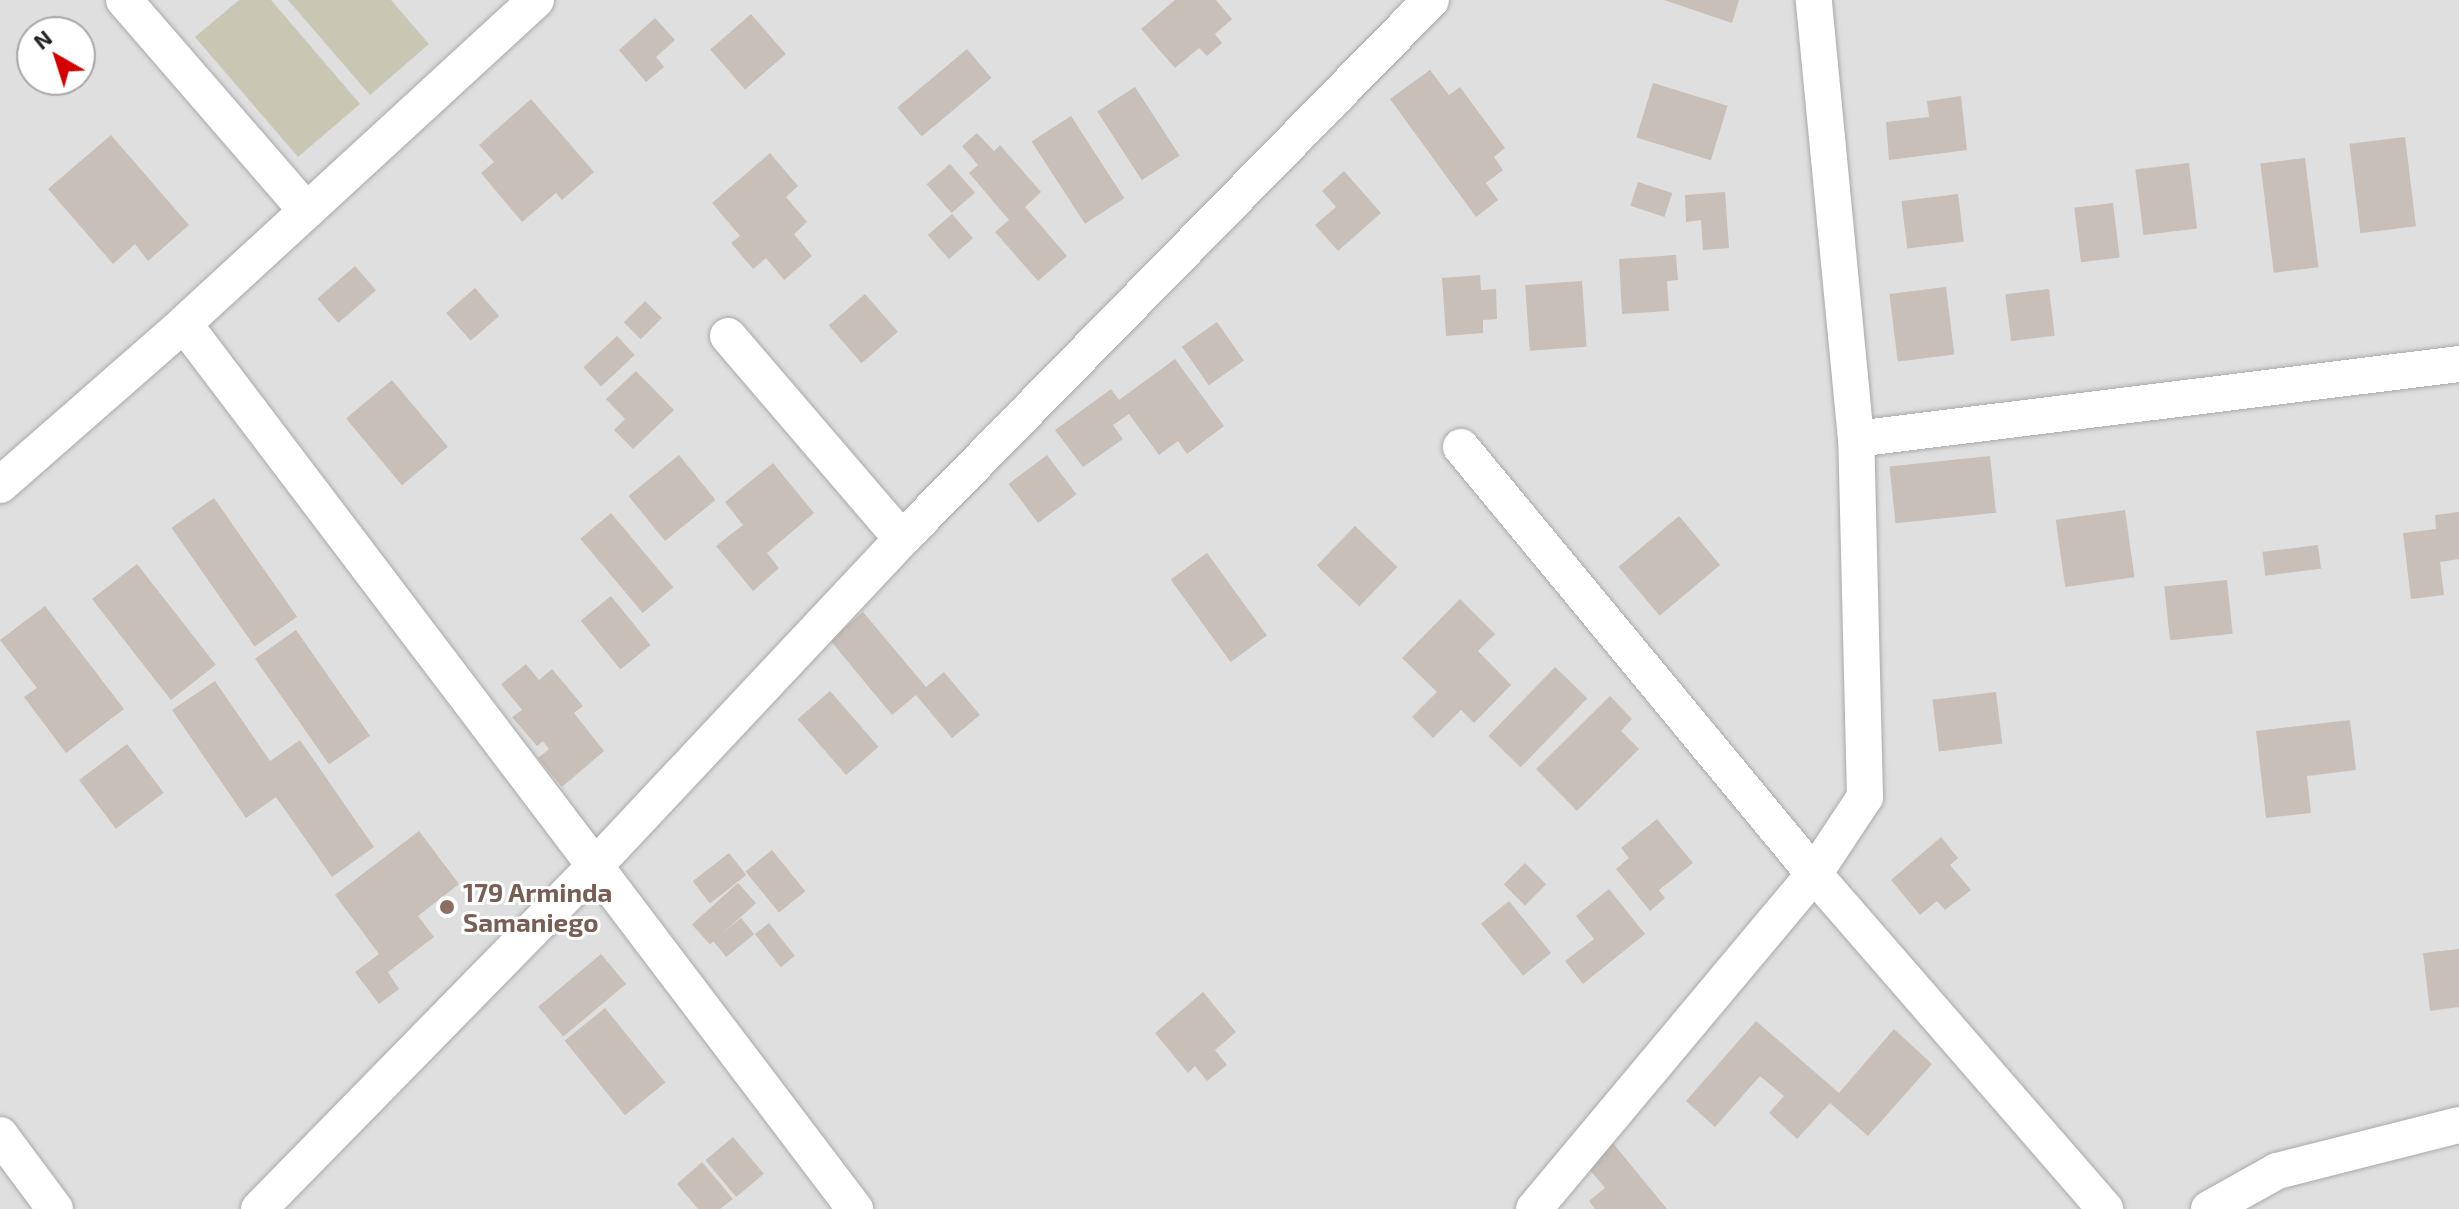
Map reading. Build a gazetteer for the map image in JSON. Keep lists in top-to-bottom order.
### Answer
{
  "places": ["179 Arminda Samaniego"],
  "north": "top left"
}
